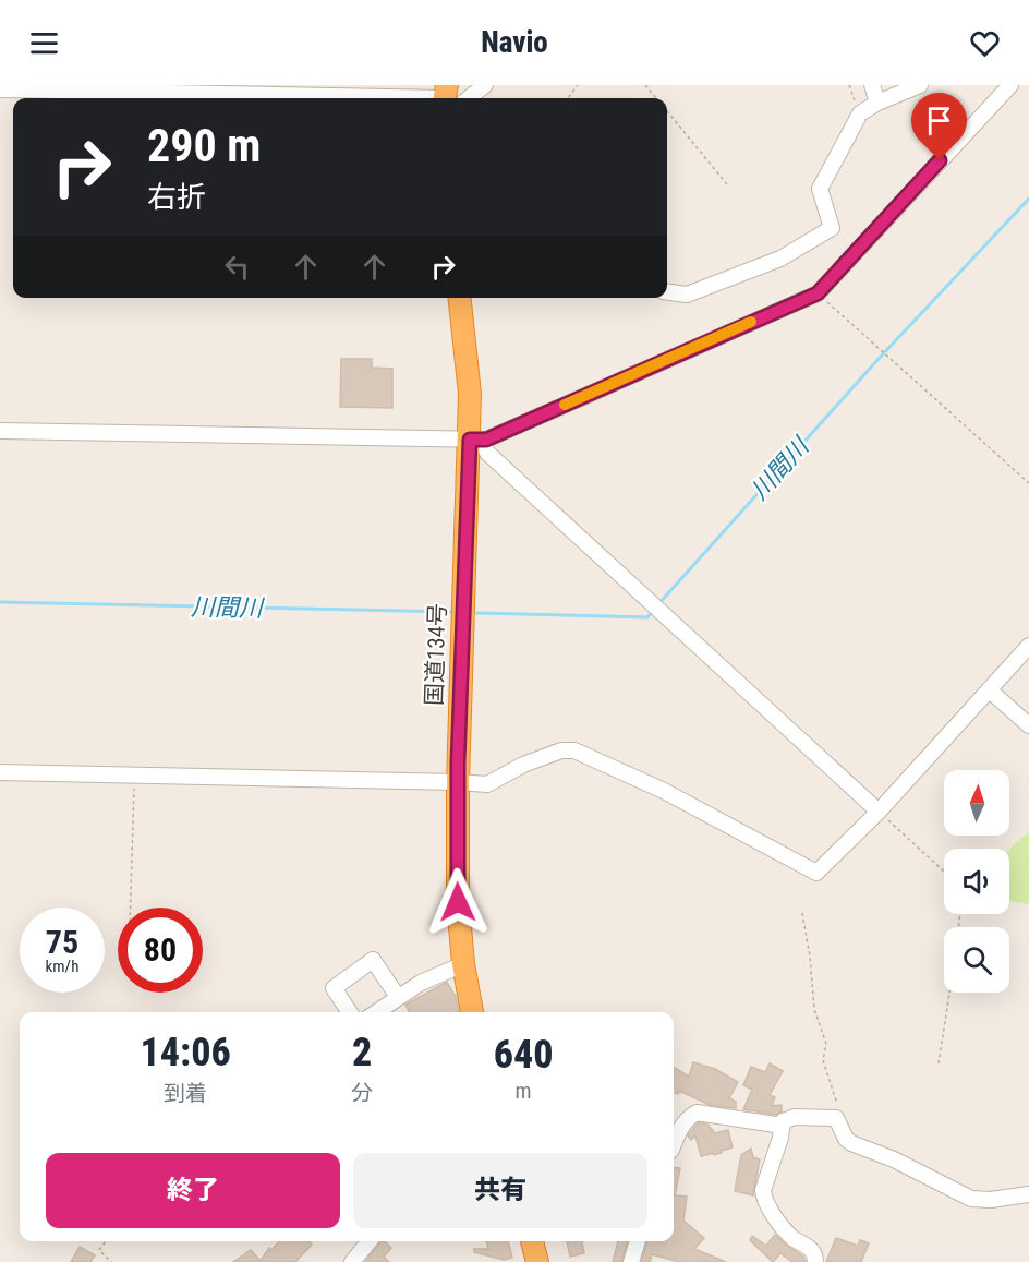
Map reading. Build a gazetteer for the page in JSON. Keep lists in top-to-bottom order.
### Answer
{
  "streets": {
    "highway": ["国道134号"]
  },
  "water": ["川間川"],
  "north": "top",
  "page": {
    "header": "Navio",
    "turn": ["290 m", "右折"],
    "speed": "75 km/h",
    "limit": "80",
    "eta": [
      "14:06",
      "到着",
      "2",
      "分",
      "640",
      "m"
    ],
    "buttons": ["終了", "共有"]
  }
}
